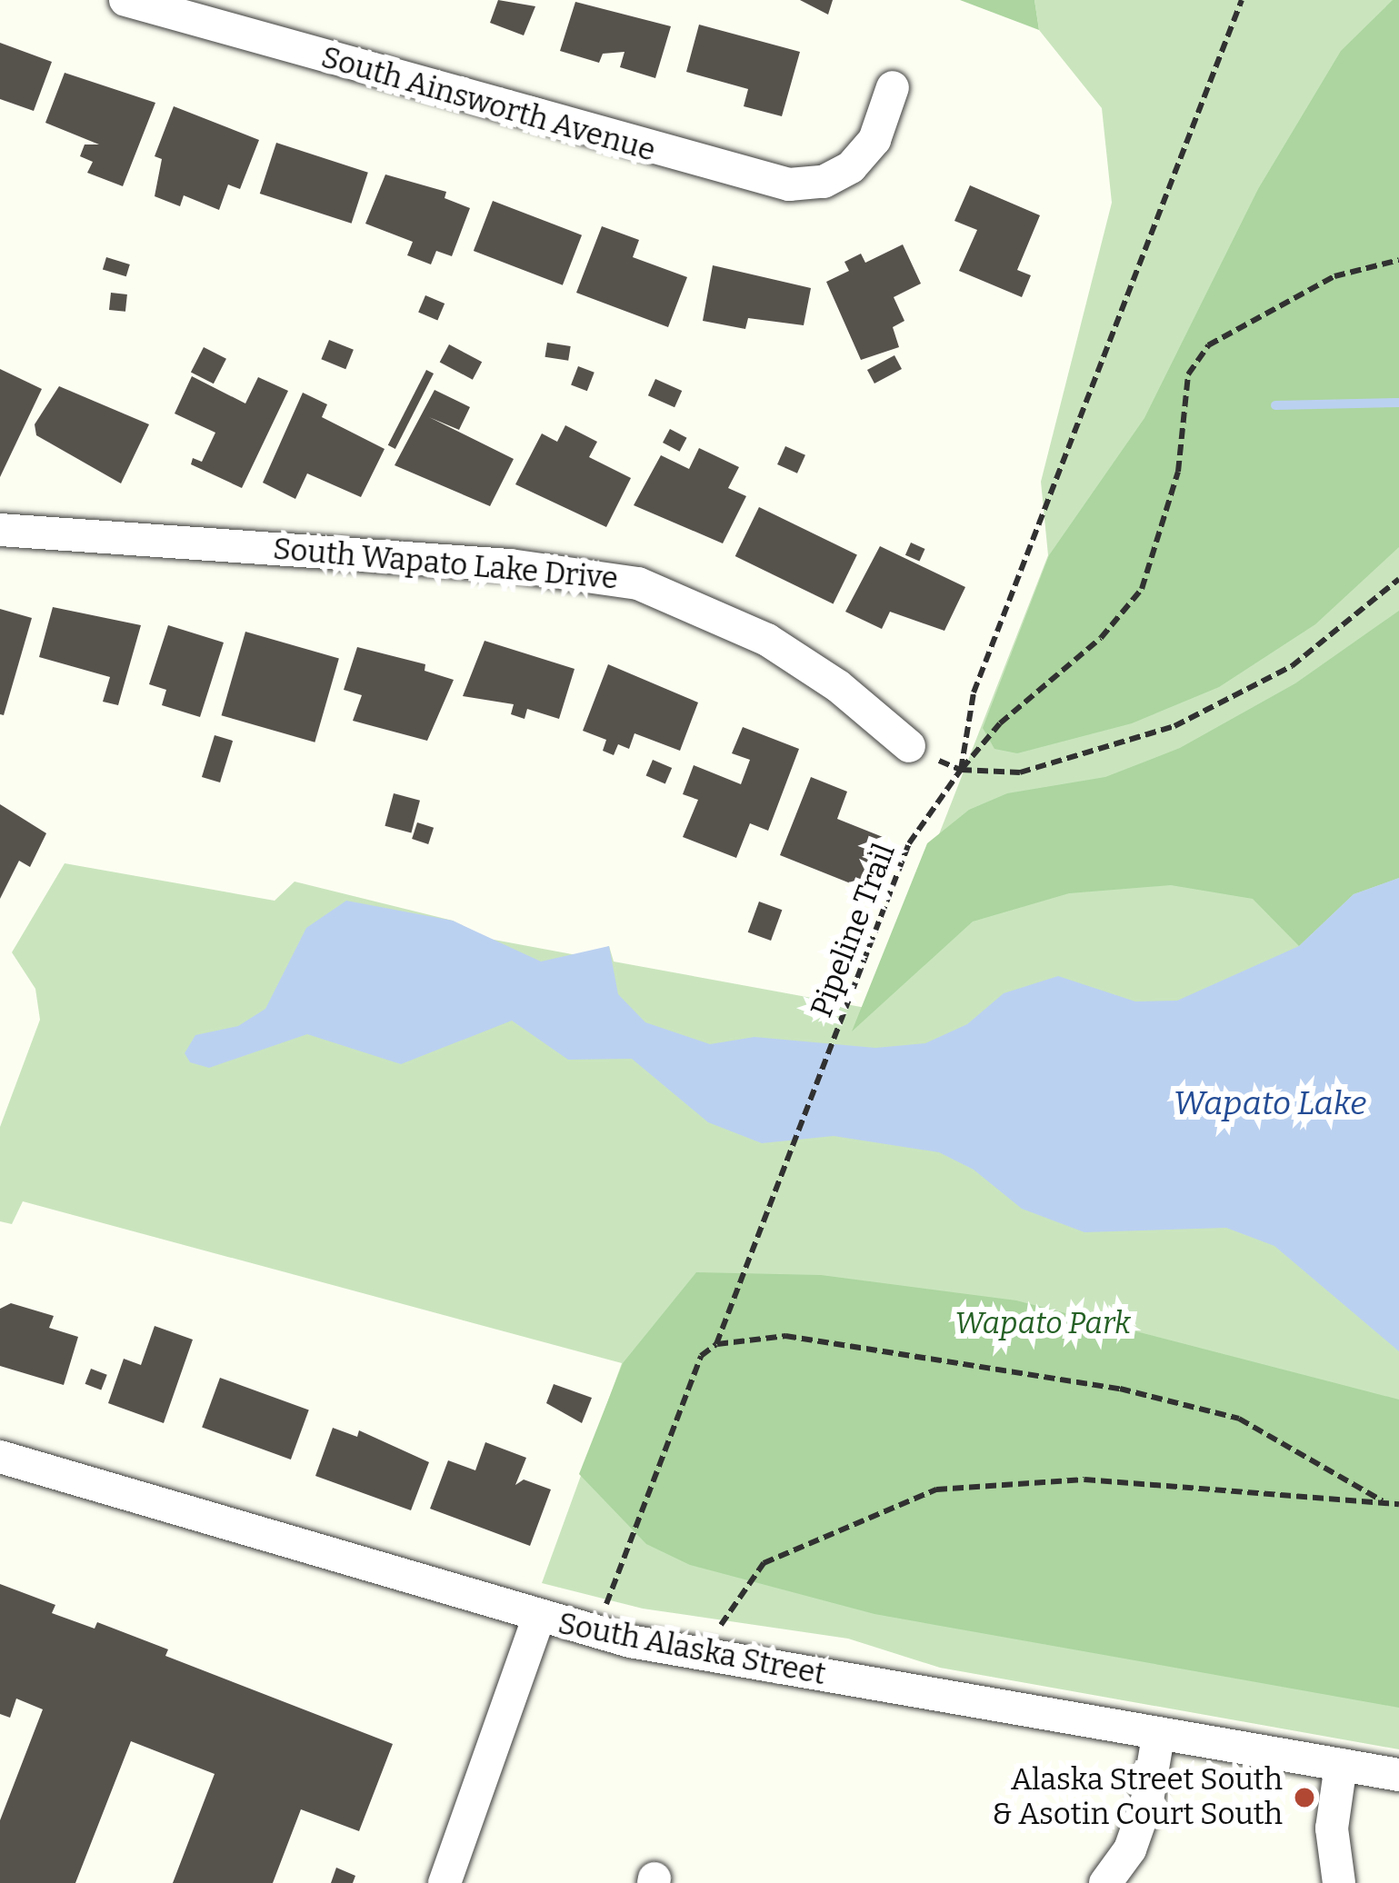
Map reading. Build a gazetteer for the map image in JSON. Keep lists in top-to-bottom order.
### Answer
{
  "streets": {
    "street": ["South Ainsworth Avenue", "South Wapato Lake Drive", "South Alaska Street"],
    "path": ["Pipeline Trail"]
  },
  "crossings": [
    ["Pipeline Trail", "South Alaska Street"]
  ],
  "water": ["Wapato Lake"],
  "parks": ["Wapato Park"],
  "places": ["Alaska Street South & Asotin Court South"]
}
